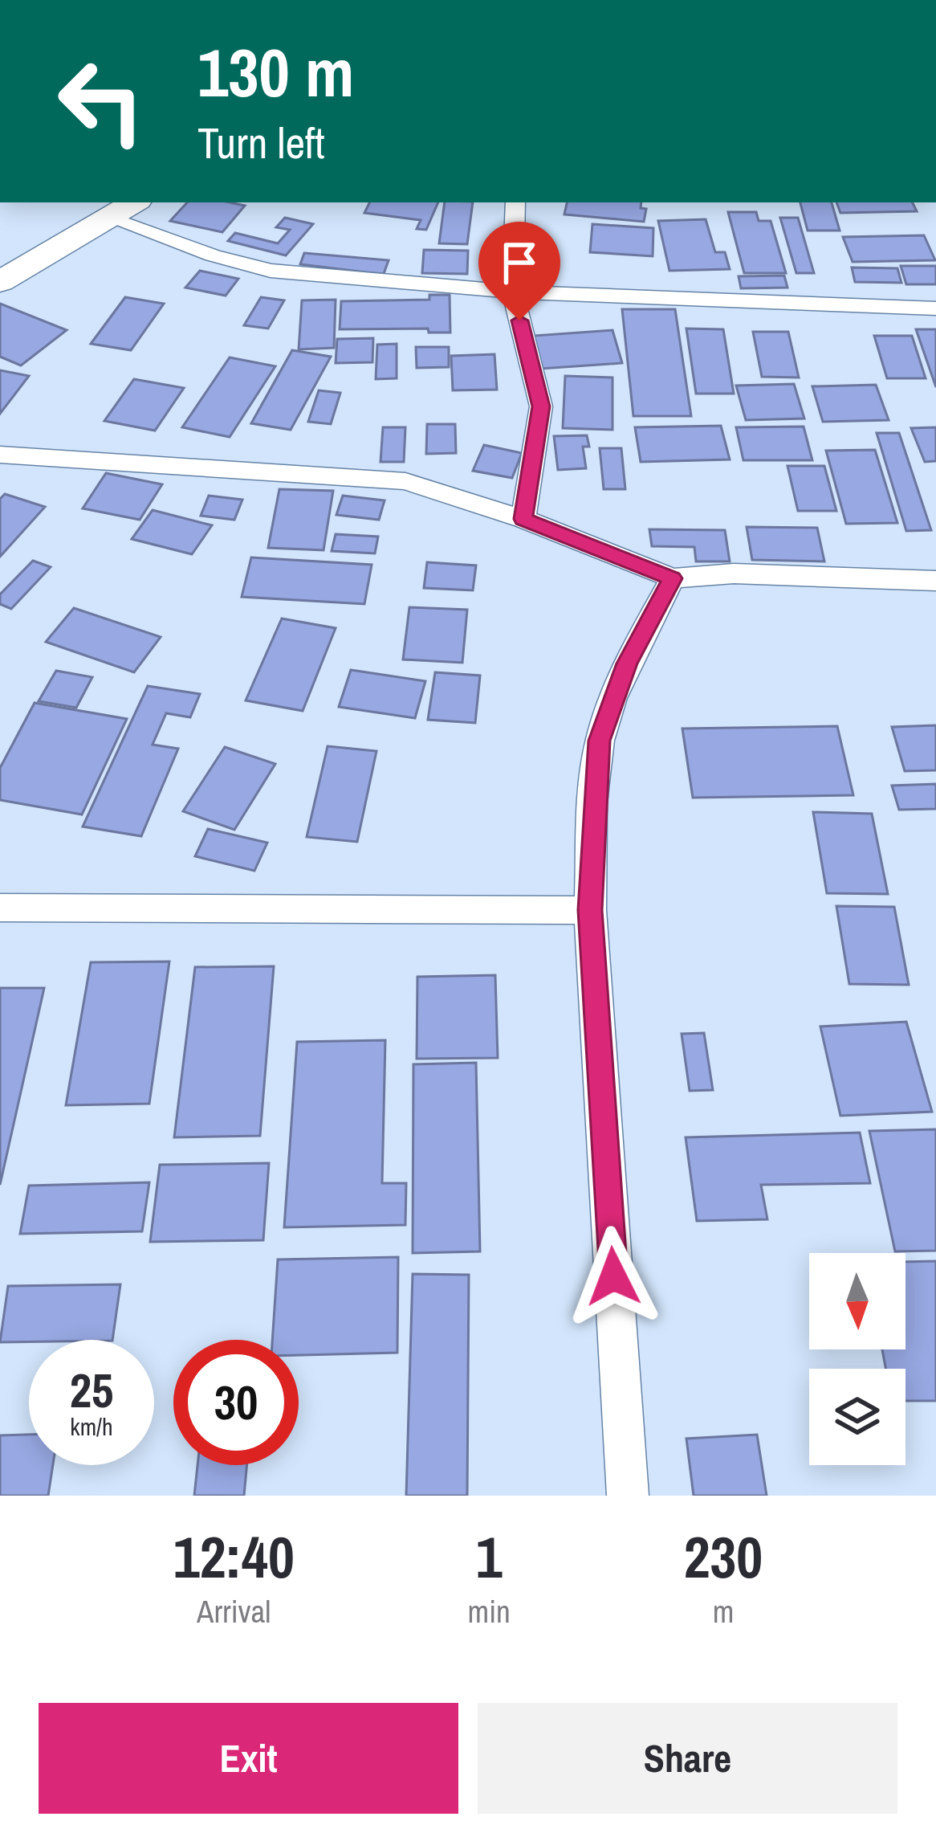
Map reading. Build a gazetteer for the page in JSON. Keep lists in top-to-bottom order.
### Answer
{
  "north": "bottom",
  "page": {
    "turn": ["130 m", "Turn left"],
    "speed": "25 km/h",
    "limit": "30",
    "eta": [
      "12:40",
      "Arrival",
      "1",
      "min",
      "230",
      "m"
    ],
    "buttons": ["Exit", "Share"]
  }
}
